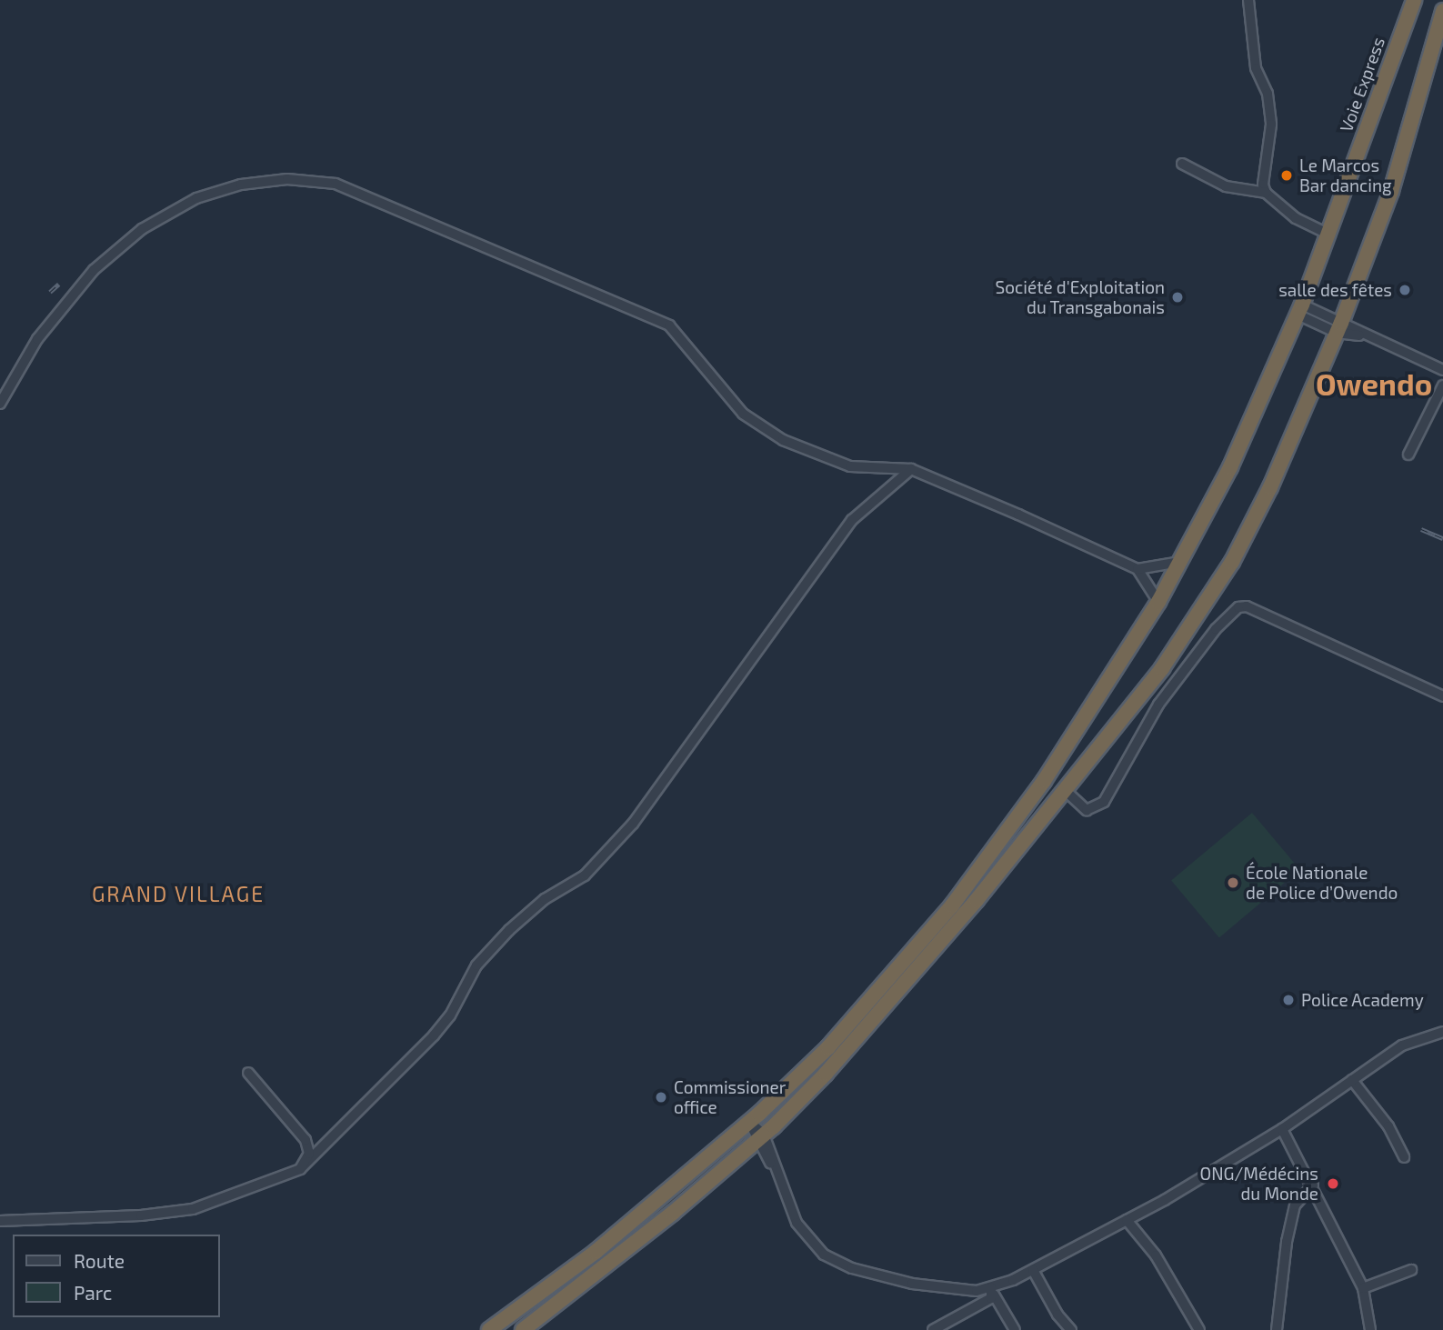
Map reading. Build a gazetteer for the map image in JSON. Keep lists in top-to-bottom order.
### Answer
{
  "streets": {
    "highway": ["Voie Express"]
  },
  "districts": ["Owendo", "GRAND VILLAGE"],
  "places": [
    "Le Marcos Bar dancing",
    "salle des fêtes",
    "Société d'Exploitation du Transgabonais",
    "École Nationale de Police d’Owendo",
    "Police Academy",
    "Commissioner office",
    "ONG/Médécins du Monde"
  ],
  "legend": ["Route", "Parc"]
}
